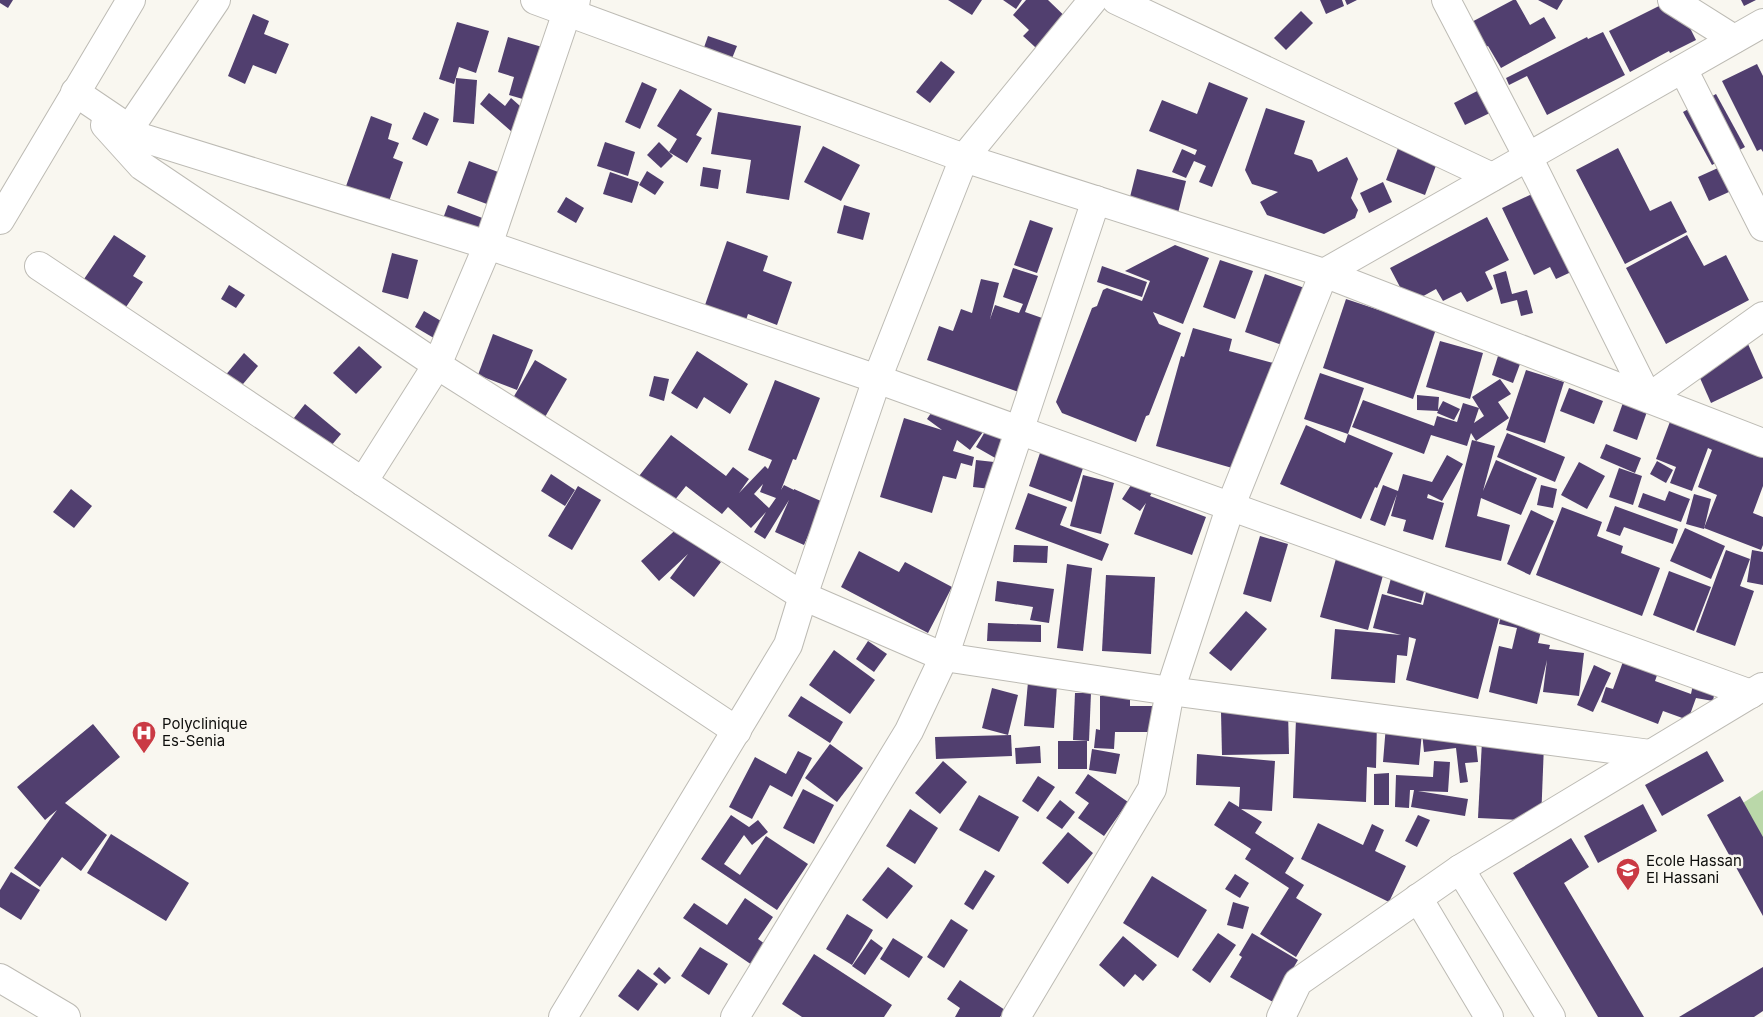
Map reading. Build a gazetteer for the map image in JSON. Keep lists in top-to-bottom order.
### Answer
{
  "places": {
    "hospital": ["Polyclinique Es-Senia"],
    "school or university": ["Ecole Hassan El Hassani"]
  }
}
